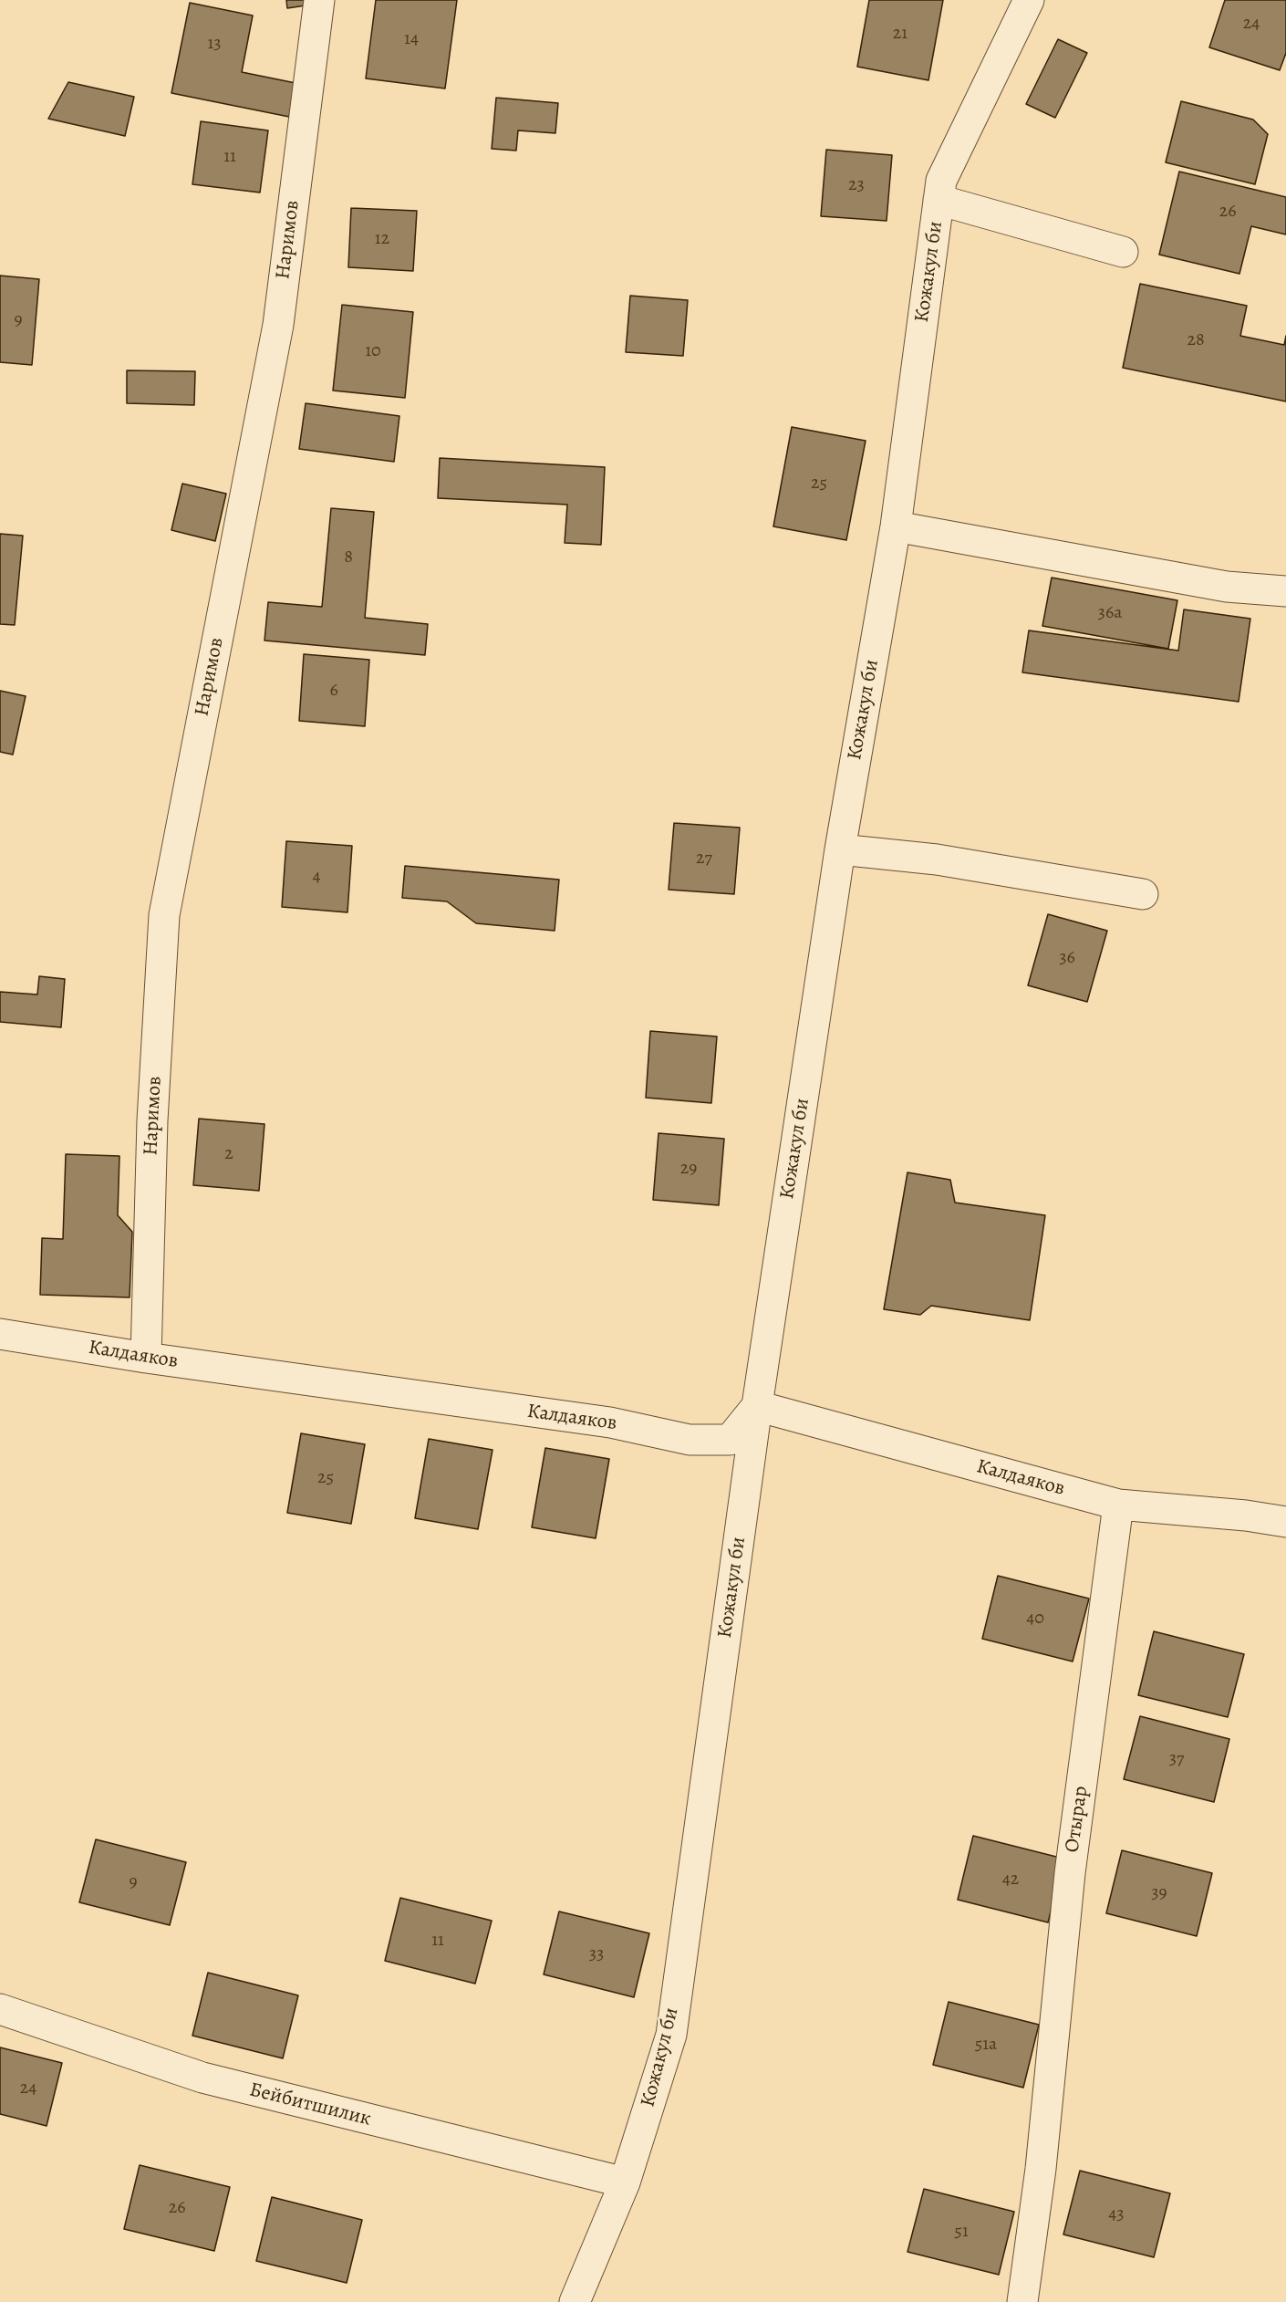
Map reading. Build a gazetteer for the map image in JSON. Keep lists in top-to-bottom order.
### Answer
{
  "streets": {
    "street": [
      "Наримов",
      "Кожакул би",
      "Калдаяков",
      "Отырар",
      "Бейбитшилик"
    ]
  },
  "crossings": [
    ["Наримов", "Калдаяков"],
    ["Кожакул би", "Калдаяков"],
    ["Кожакул би", "Бейбитшилик"],
    ["Калдаяков", "Отырар"]
  ],
  "house_numbers": [
    "24",
    "21",
    "14",
    "13",
    "11",
    "23",
    "26",
    "12",
    "9",
    "28",
    "10",
    "25",
    "8",
    "36а",
    "6",
    "27",
    "4",
    "36",
    "2",
    "29",
    "25",
    "40",
    "37",
    "42",
    "9",
    "39",
    "11",
    "33",
    "51а",
    "24",
    "26",
    "43",
    "51"
  ]
}
